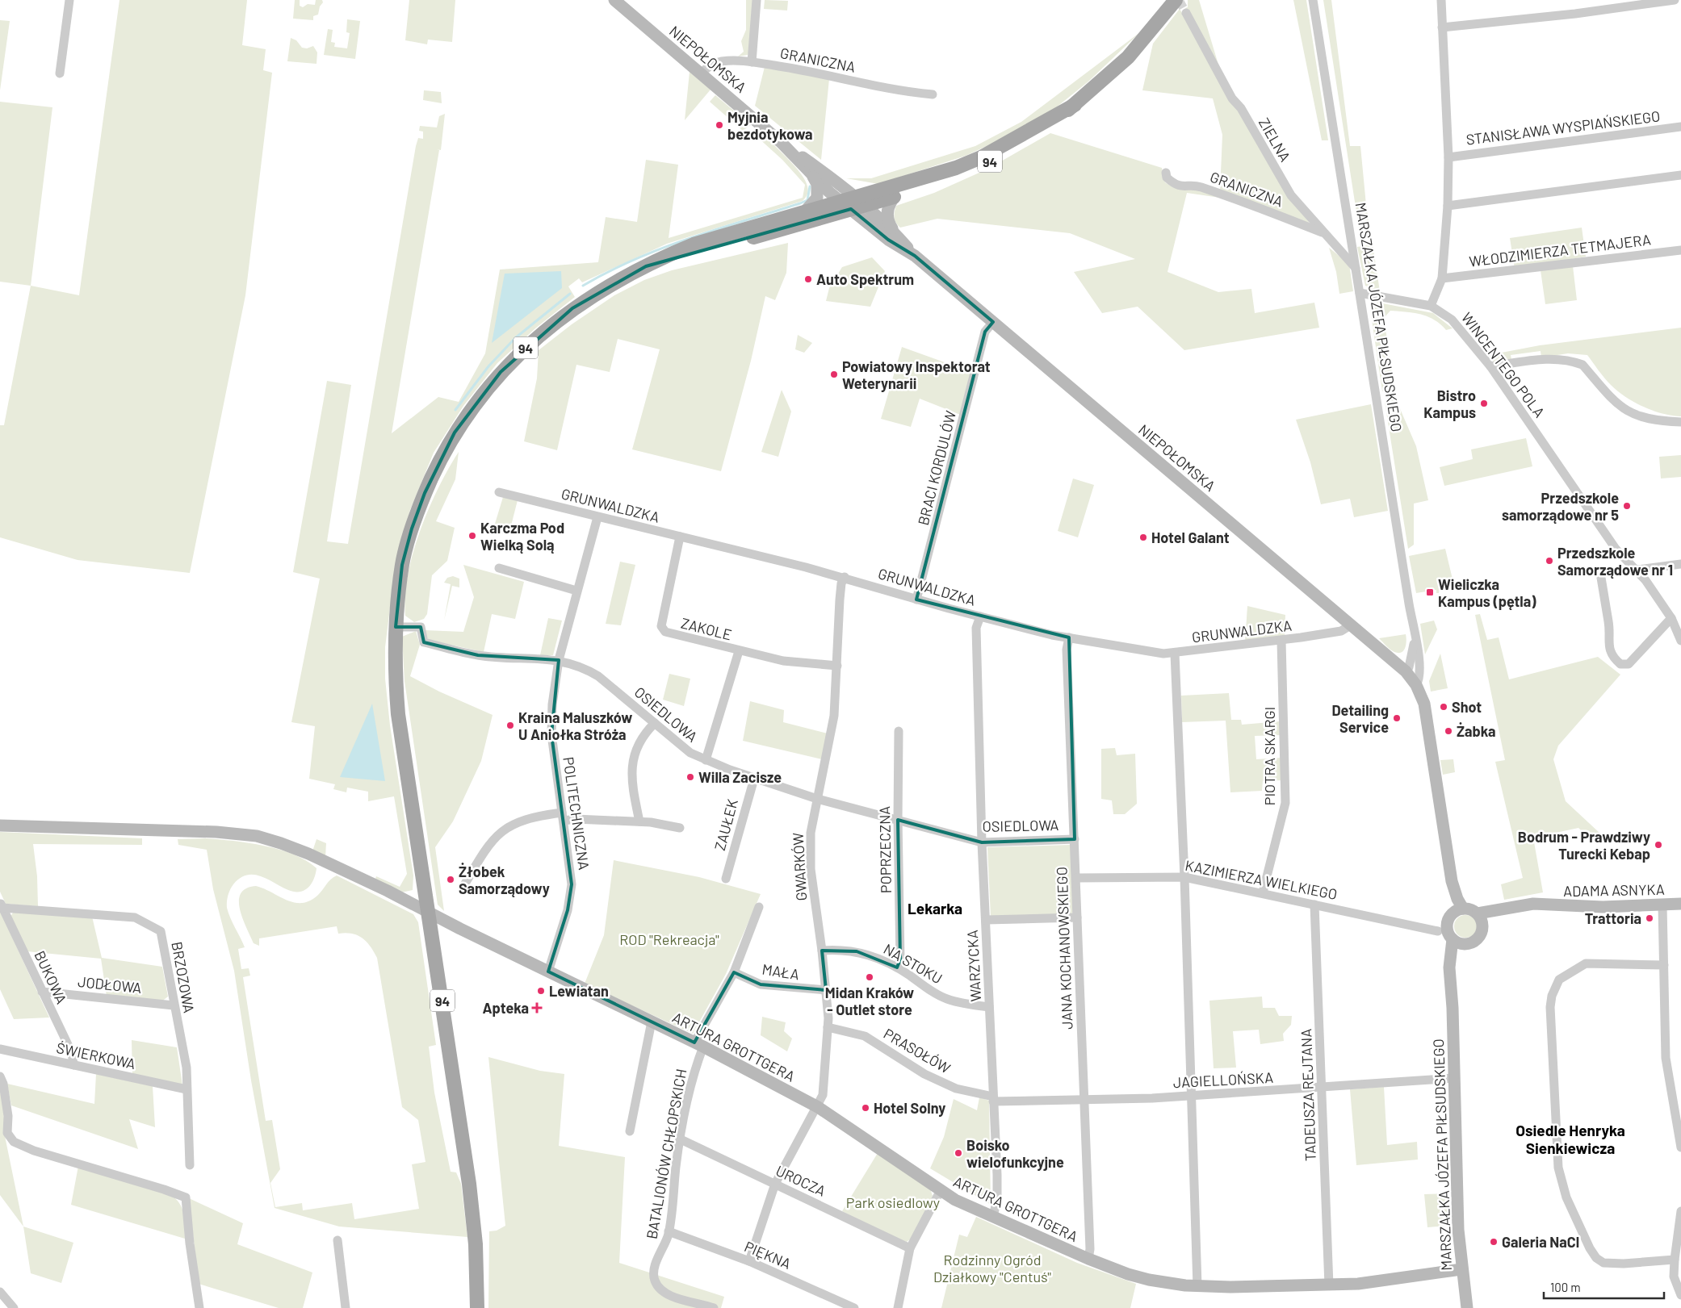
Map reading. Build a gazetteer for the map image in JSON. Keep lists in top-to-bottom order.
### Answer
{
  "streets": {
    "main road": [
      "NIEPOŁOMSKA",
      "94",
      "MARSZAŁKA JÓZEFA PIŁSUDSKIEGO",
      "ADAMA ASNYKA",
      "ARTURA GROTTGERA"
    ],
    "street": [
      "GRANICZNA",
      "STANISŁAWA WYSPIAŃSKIEGO",
      "ZIELNA",
      "WŁODZIMIERZA TETMAJERA",
      "WINCENTEGO POLA",
      "BRACI KORDULÓW",
      "GRUNWALDZKA",
      "ZAKOLE",
      "OSIEDLOWA",
      "PIOTRA SKARGI",
      "POLITECHNICZNA",
      "ZAUŁEK",
      "POPRZECZNA",
      "GWARKÓW",
      "KAZIMIERZA WIELKIEGO",
      "JANA KOCHANOWSKIEGO",
      "NA STOKU",
      "WARZYCKA",
      "MAŁA",
      "BUKOWA",
      "BRZOZOWA",
      "JODŁOWA",
      "PRASOŁÓW",
      "ŚWIERKOWA",
      "JAGIELLOŃSKA",
      "TADEUSZA REJTANA",
      "BATALIONÓW CHŁOPSKICH",
      "UROCZA",
      "PIĘKNA"
    ]
  },
  "crossings": [
    ["NIEPOŁOMSKA", "GRANICZNA"],
    ["NIEPOŁOMSKA", "94"],
    ["NIEPOŁOMSKA", "MARSZAŁKA JÓZEFA PIŁSUDSKIEGO"],
    ["NIEPOŁOMSKA", "BRACI KORDULÓW"],
    ["NIEPOŁOMSKA", "GRUNWALDZKA"],
    ["GRANICZNA", "ZIELNA"],
    ["ZIELNA", "MARSZAŁKA JÓZEFA PIŁSUDSKIEGO"],
    ["94", "OSIEDLOWA"],
    ["94", "ARTURA GROTTGERA"],
    ["MARSZAŁKA JÓZEFA PIŁSUDSKIEGO", "ADAMA ASNYKA"],
    ["MARSZAŁKA JÓZEFA PIŁSUDSKIEGO", "ARTURA GROTTGERA"],
    ["MARSZAŁKA JÓZEFA PIŁSUDSKIEGO", "JAGIELLOŃSKA"],
    ["BRACI KORDULÓW", "GRUNWALDZKA"],
    ["GRUNWALDZKA", "ZAKOLE"],
    ["GRUNWALDZKA", "PIOTRA SKARGI"],
    ["GRUNWALDZKA", "POLITECHNICZNA"],
    ["GRUNWALDZKA", "GWARKÓW"],
    ["GRUNWALDZKA", "JANA KOCHANOWSKIEGO"],
    ["GRUNWALDZKA", "WARZYCKA"],
    ["ZAKOLE", "GWARKÓW"],
    ["OSIEDLOWA", "POLITECHNICZNA"],
    ["OSIEDLOWA", "ZAUŁEK"],
    ["OSIEDLOWA", "POPRZECZNA"],
    ["OSIEDLOWA", "GWARKÓW"],
    ["OSIEDLOWA", "JANA KOCHANOWSKIEGO"],
    ["OSIEDLOWA", "WARZYCKA"],
    ["PIOTRA SKARGI", "KAZIMIERZA WIELKIEGO"],
    ["POLITECHNICZNA", "ARTURA GROTTGERA"],
    ["POPRZECZNA", "NA STOKU"],
    ["GWARKÓW", "NA STOKU"],
    ["GWARKÓW", "MAŁA"],
    ["GWARKÓW", "ARTURA GROTTGERA"],
    ["GWARKÓW", "PRASOŁÓW"],
    ["GWARKÓW", "UROCZA"],
    ["GWARKÓW", "PIĘKNA"],
    ["KAZIMIERZA WIELKIEGO", "JANA KOCHANOWSKIEGO"],
    ["KAZIMIERZA WIELKIEGO", "TADEUSZA REJTANA"],
    ["JANA KOCHANOWSKIEGO", "ARTURA GROTTGERA"],
    ["JANA KOCHANOWSKIEGO", "JAGIELLOŃSKA"],
    ["NA STOKU", "WARZYCKA"],
    ["WARZYCKA", "ARTURA GROTTGERA"],
    ["WARZYCKA", "PRASOŁÓW"],
    ["WARZYCKA", "JAGIELLOŃSKA"],
    ["BUKOWA", "BRZOZOWA"],
    ["BUKOWA", "JODŁOWA"],
    ["BUKOWA", "ŚWIERKOWA"],
    ["BRZOZOWA", "JODŁOWA"],
    ["BRZOZOWA", "ŚWIERKOWA"],
    ["ARTURA GROTTGERA", "TADEUSZA REJTANA"],
    ["ARTURA GROTTGERA", "BATALIONÓW CHŁOPSKICH"],
    ["PRASOŁÓW", "JAGIELLOŃSKA"],
    ["JAGIELLOŃSKA", "TADEUSZA REJTANA"],
    ["BATALIONÓW CHŁOPSKICH", "UROCZA"],
    ["BATALIONÓW CHŁOPSKICH", "PIĘKNA"]
  ],
  "districts": ["Lekarka", "Osiedle Henryka Sienkiewicza"],
  "parks": ["ROD \"Rekreacja\"", "Park osiedlowy", "Rodzinny Ogród Działkowy \"Centuś\""],
  "places": {
    "other": [
      "Myjnia bezdotykowa",
      "Auto Spektrum",
      "Powiatowy Inspektorat Weterynarii",
      "Bistro Kampus",
      "Przedszkole samorządowe nr 5",
      "Karczma Pod Wielką Solą",
      "Hotel Galant",
      "Przedszkole Samorządowe nr 1",
      "Shot",
      "Detailing Service",
      "Kraina Maluszków U Aniołka Stróża",
      "Żabka",
      "Willa Zacisze",
      "Bodrum - Prawdziwy Turecki Kebap",
      "Żłobek Samorządowy",
      "Trattoria",
      "Midan Kraków - Outlet store",
      "Lewiatan",
      "Hotel Solny",
      "Boisko wielofunkcyjne",
      "Galeria NaCl"
    ],
    "transit": ["Wieliczka Kampus (pętla)"],
    "health": ["Apteka"]
  },
  "scale_bar": "100 m"
}
